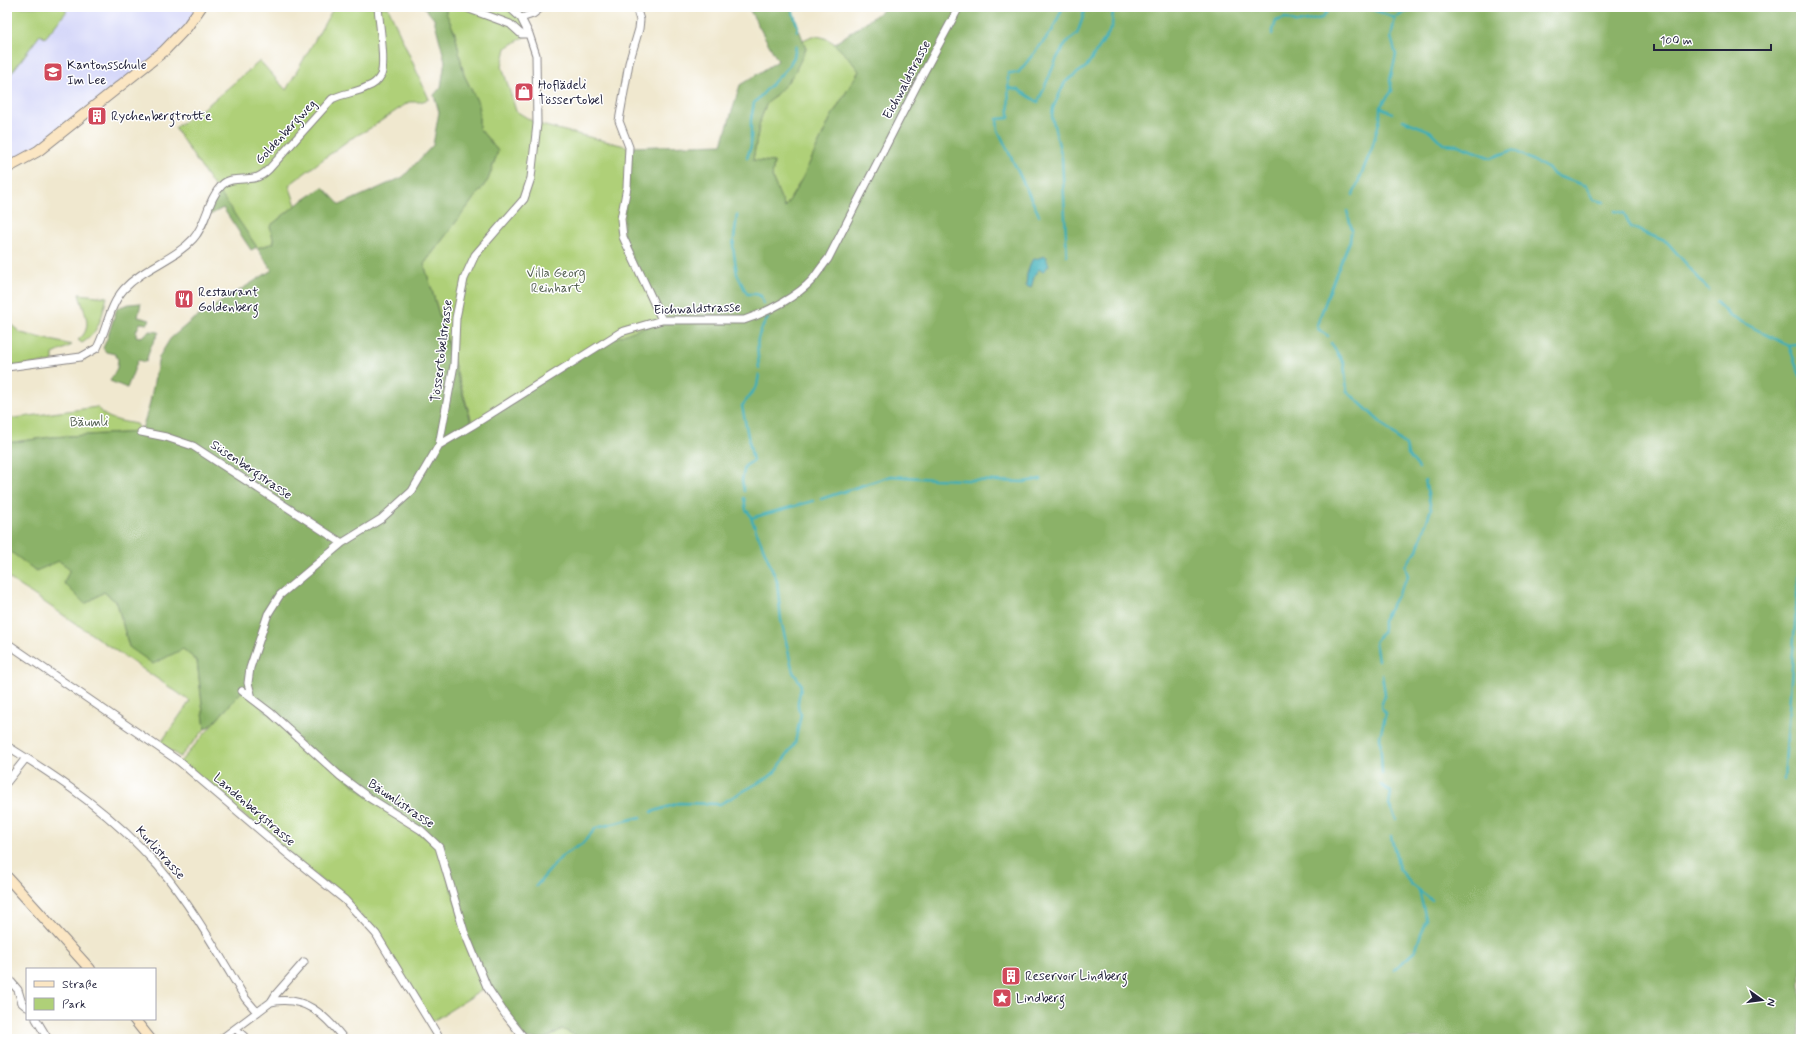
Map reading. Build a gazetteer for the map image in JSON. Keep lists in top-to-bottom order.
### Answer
{
  "streets": {
    "street": [
      "Eichwaldstrasse",
      "Goldenbergweg",
      "Tössertobelstrasse",
      "Süsenbergstrasse",
      "Bäumlistrasse",
      "Landenbergstrasse",
      "Kurlistrasse"
    ]
  },
  "crossings": [
    ["Eichwaldstrasse", "Tössertobelstrasse"],
    ["Tössertobelstrasse", "Süsenbergstrasse"],
    ["Tössertobelstrasse", "Bäumlistrasse"]
  ],
  "parks": ["Villa Georg Reinhart", "Bäumli"],
  "places": {
    "school or university": ["Kantonsschule Im Lee"],
    "shop": ["Hoflädeli Tössertobel"],
    "building": ["Rychenbergtrotte", "Reservoir Lindberg"],
    "restaurant": ["Restaurant Goldenberg"],
    "place": ["Lindberg"]
  },
  "legend": ["Straße", "Park"],
  "scale_bar": "100 m",
  "north": "right"
}
